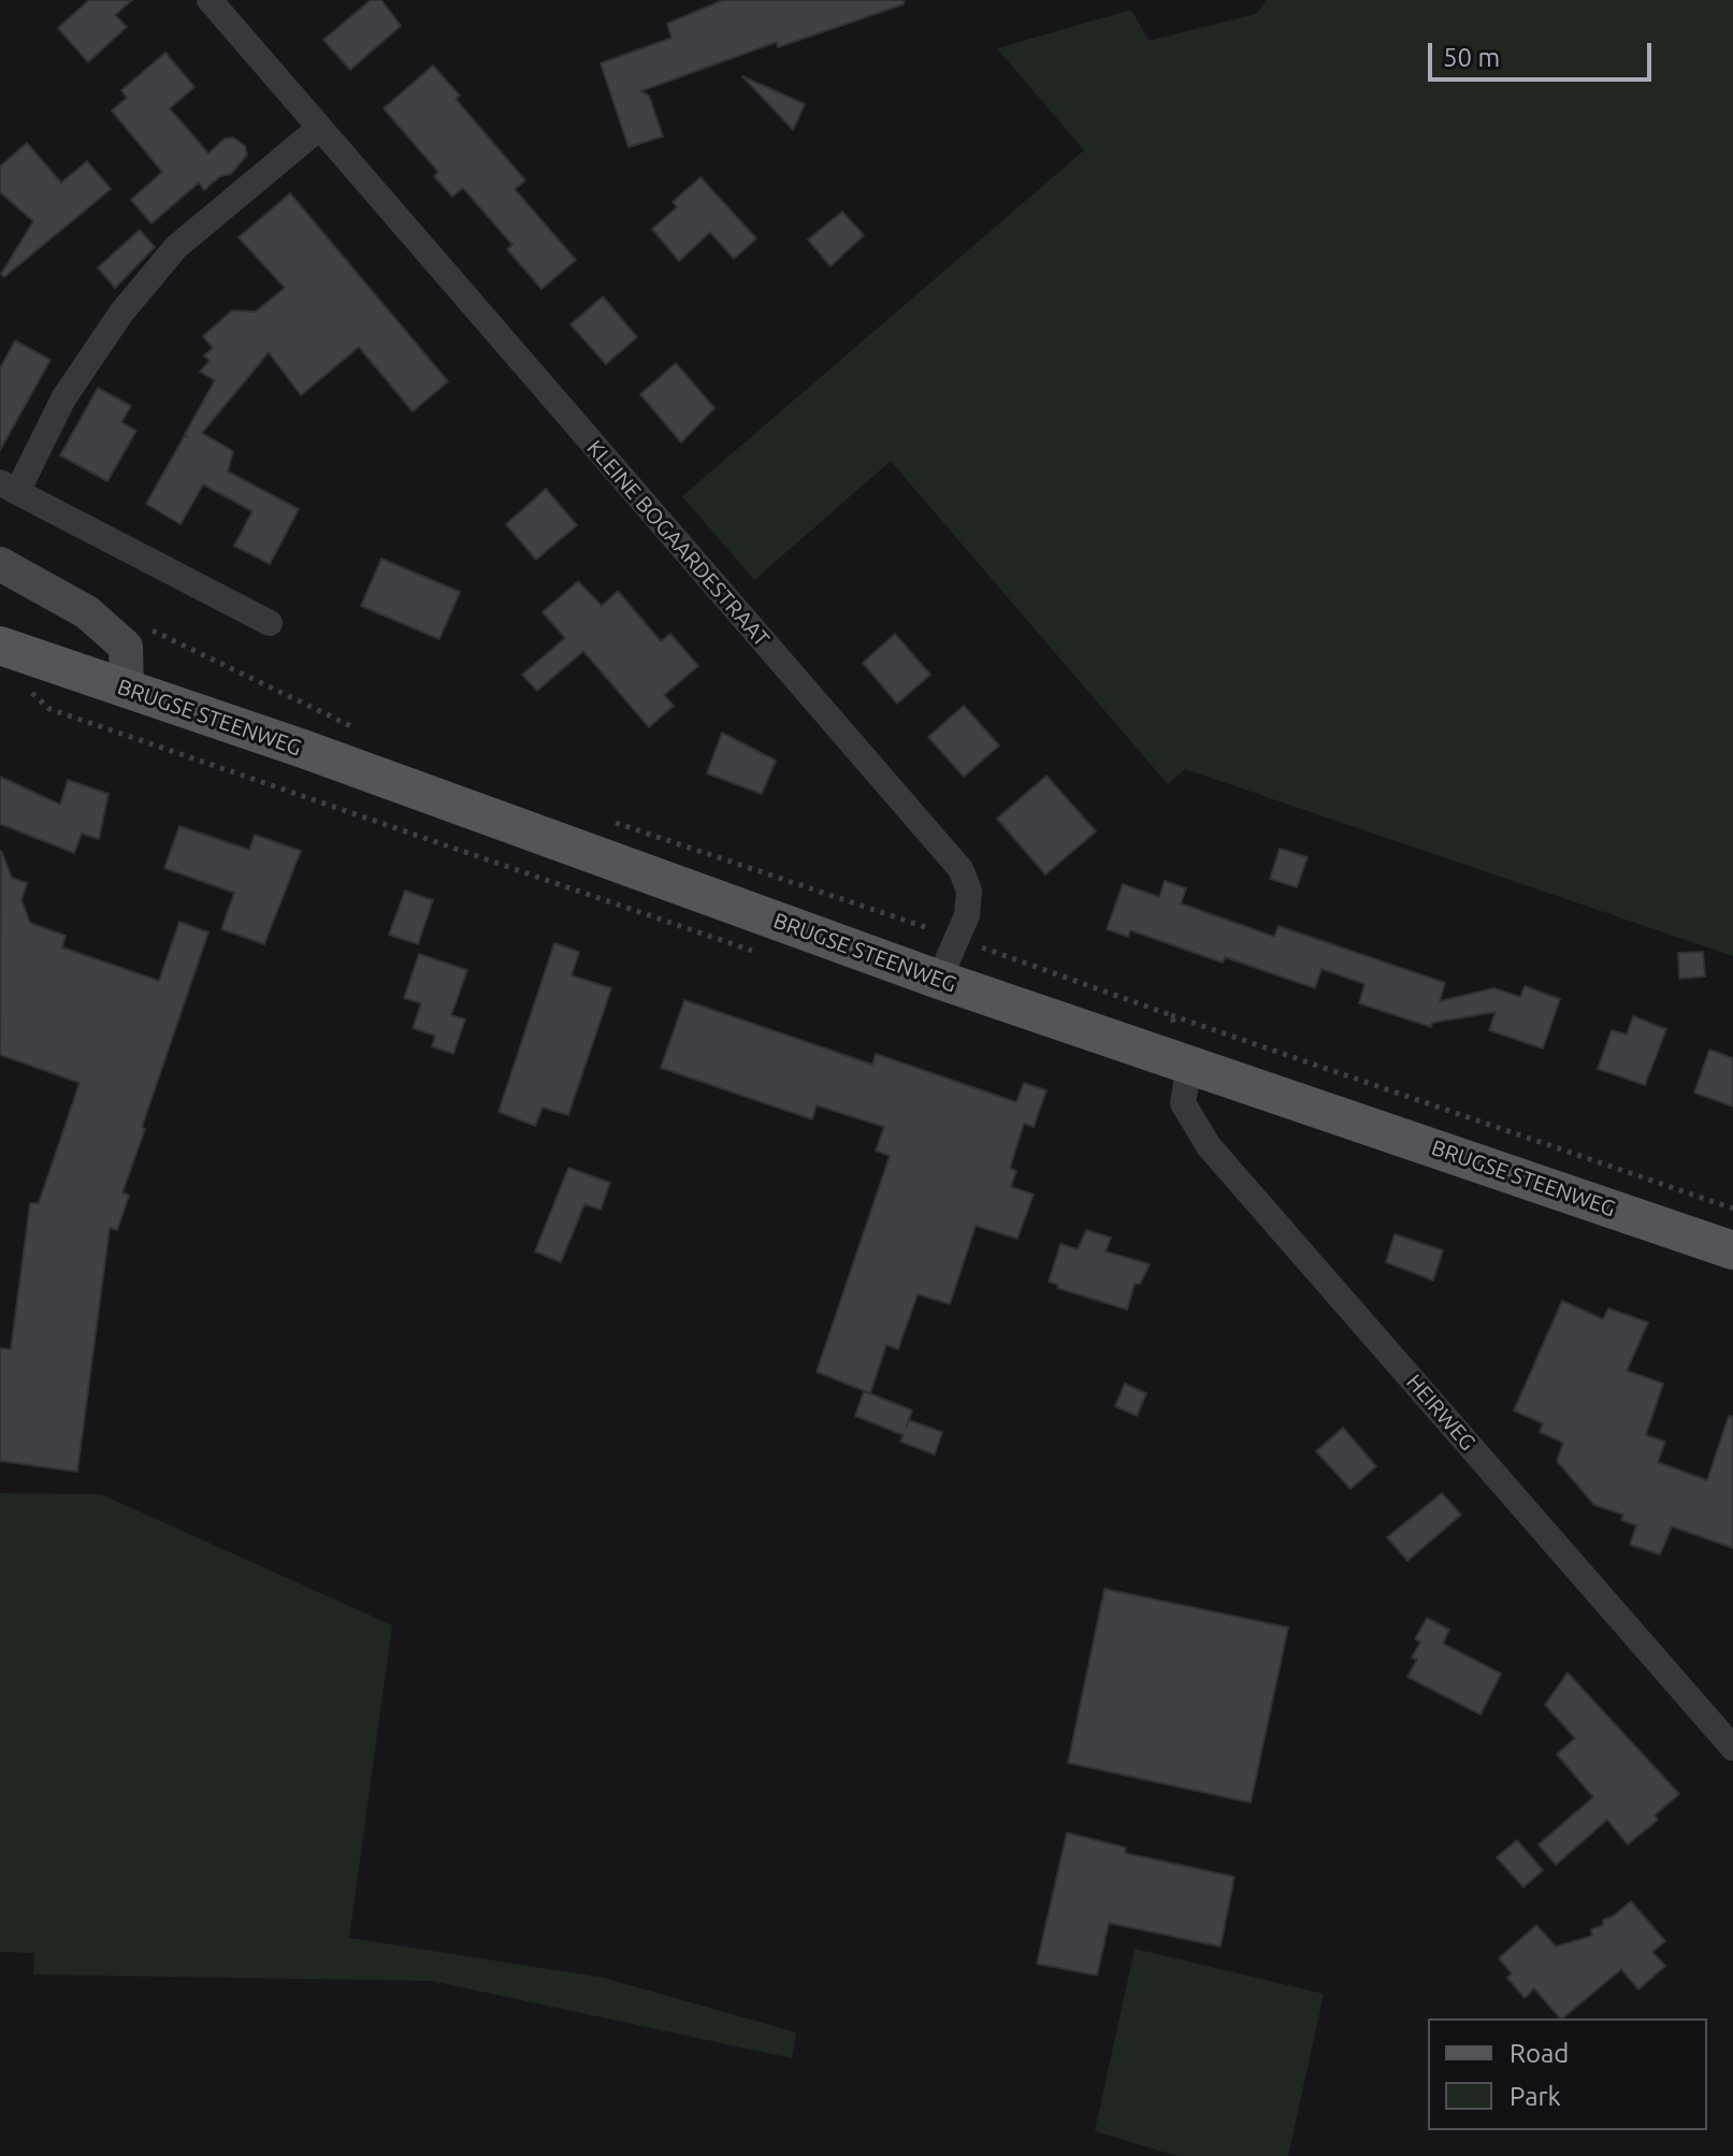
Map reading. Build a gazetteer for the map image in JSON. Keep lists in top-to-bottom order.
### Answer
{
  "streets": {
    "main road": ["BRUGSE STEENWEG"],
    "street": ["KLEINE BOGAARDESTRAAT", "HEIRWEG"]
  },
  "crossings": [
    ["KLEINE BOGAARDESTRAAT", "BRUGSE STEENWEG"],
    ["BRUGSE STEENWEG", "HEIRWEG"]
  ],
  "legend": ["Road", "Park"],
  "scale_bar": "50 m"
}
